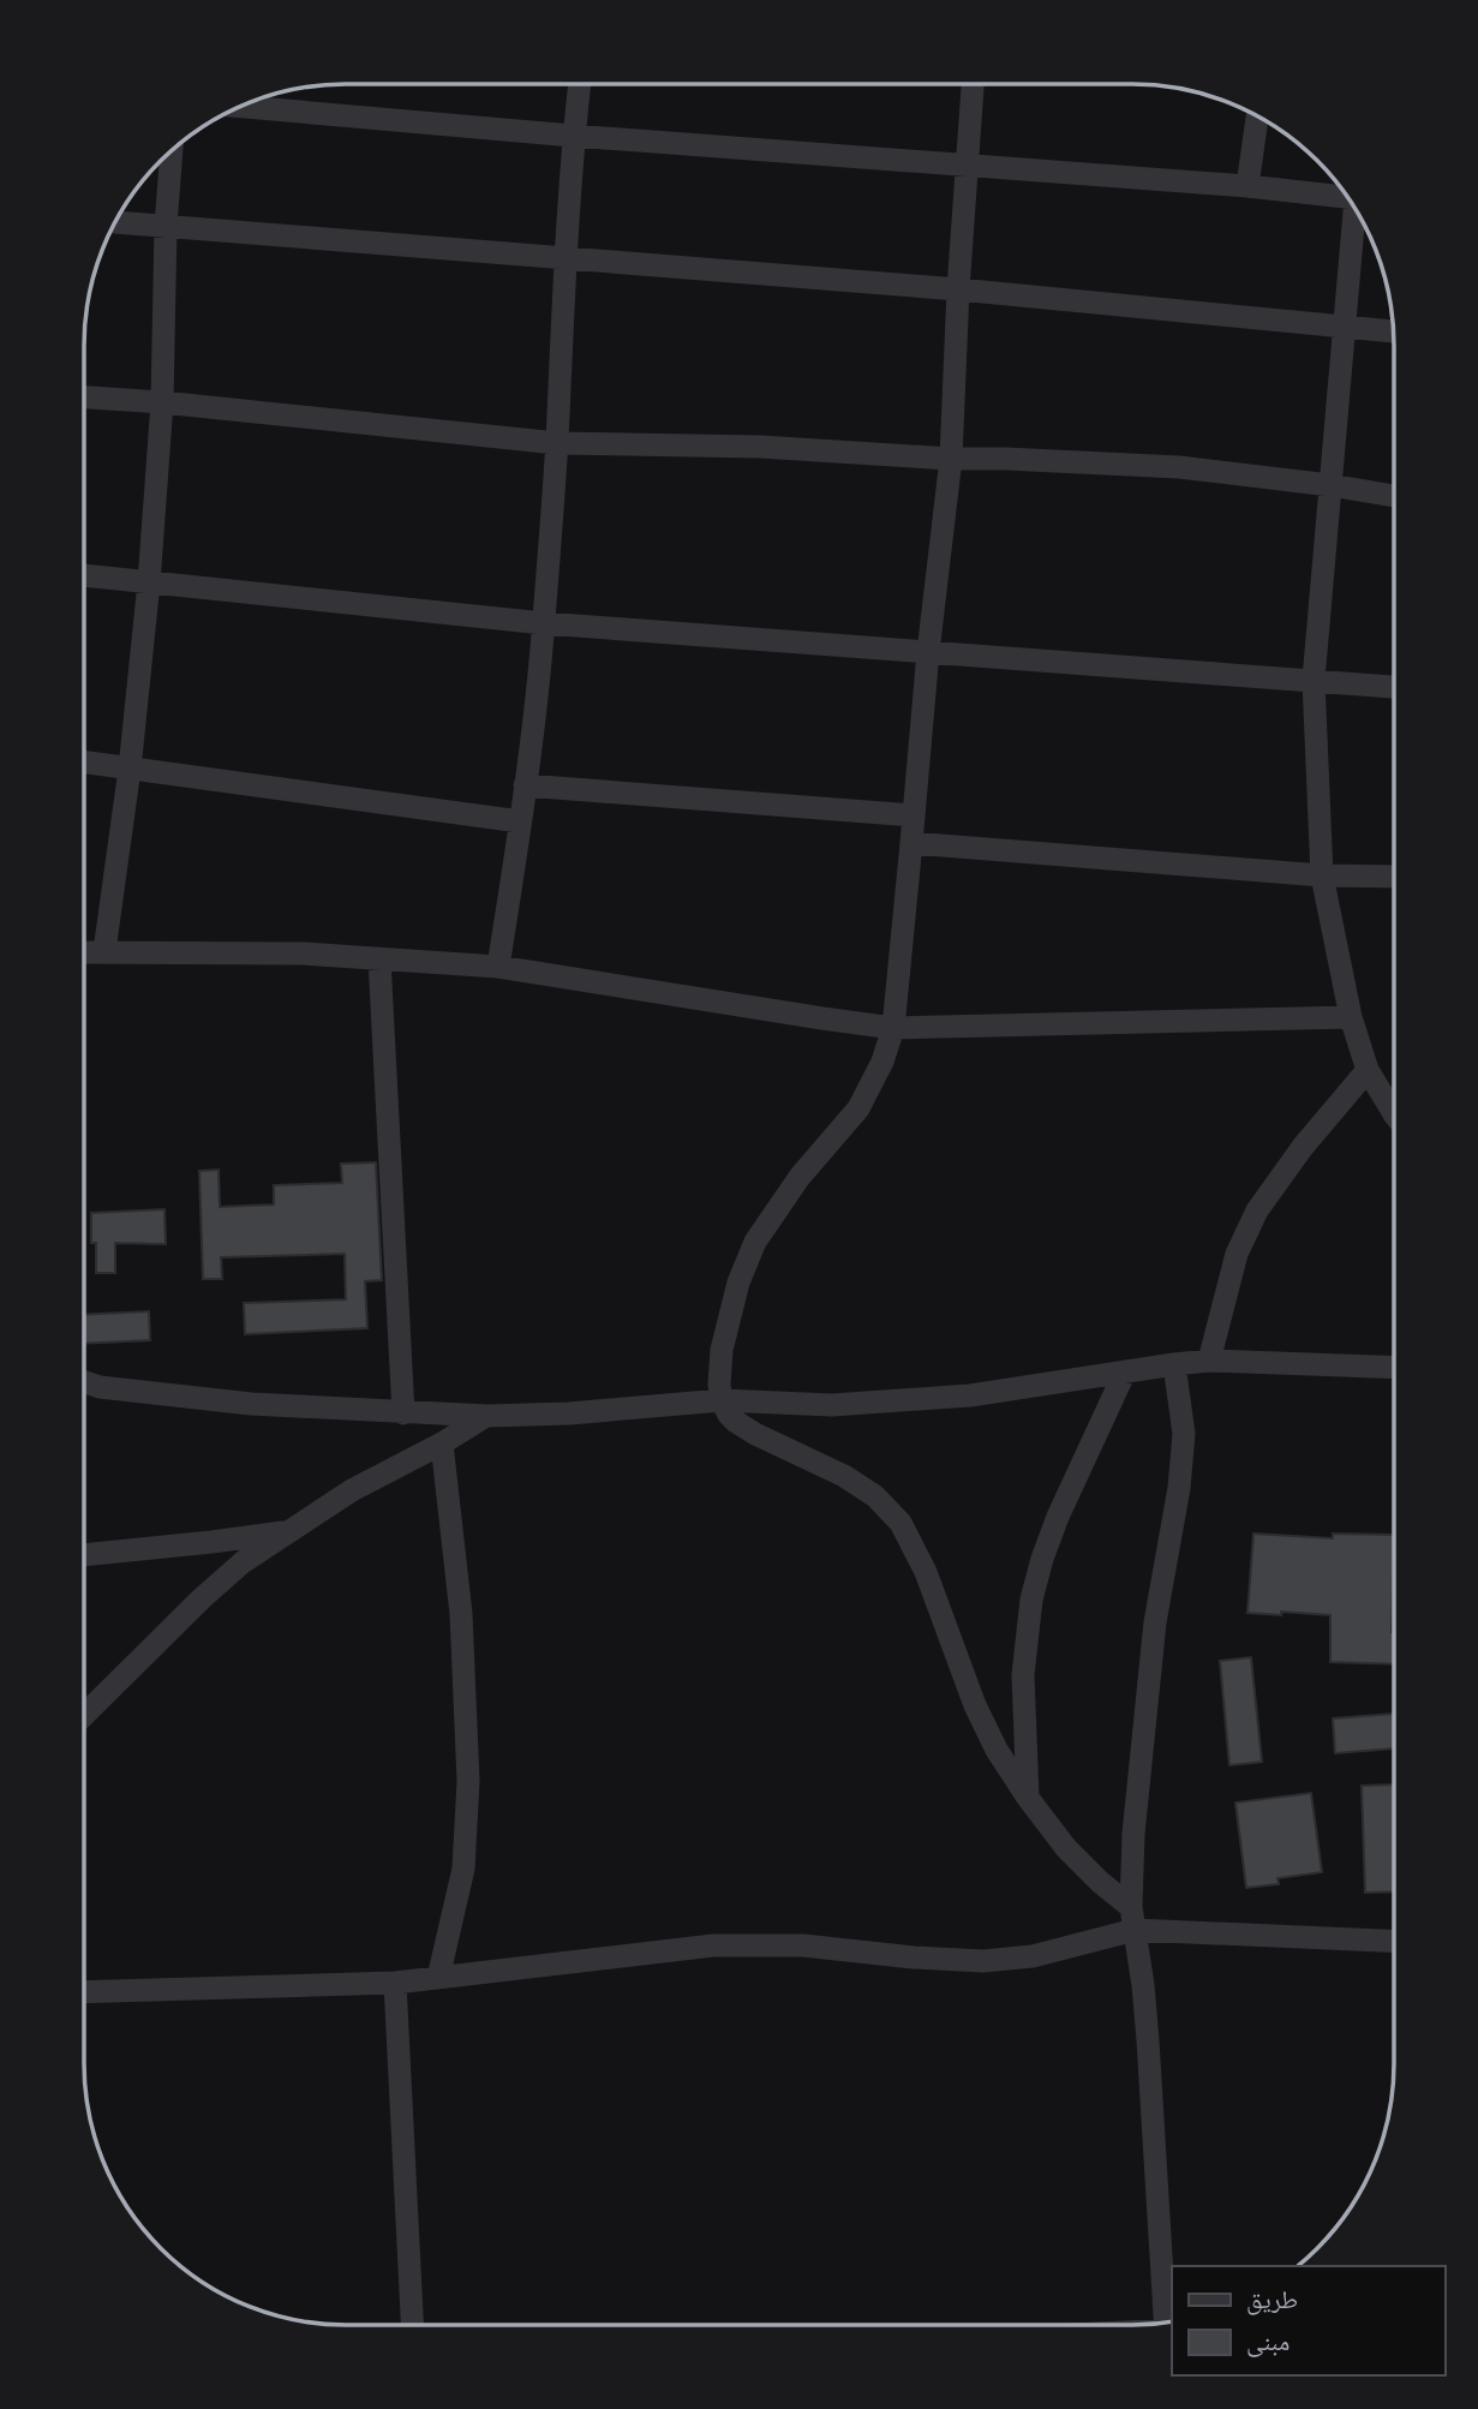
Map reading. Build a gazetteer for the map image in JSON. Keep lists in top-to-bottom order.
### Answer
{
  "legend": ["طريق", "مبنى"]
}
